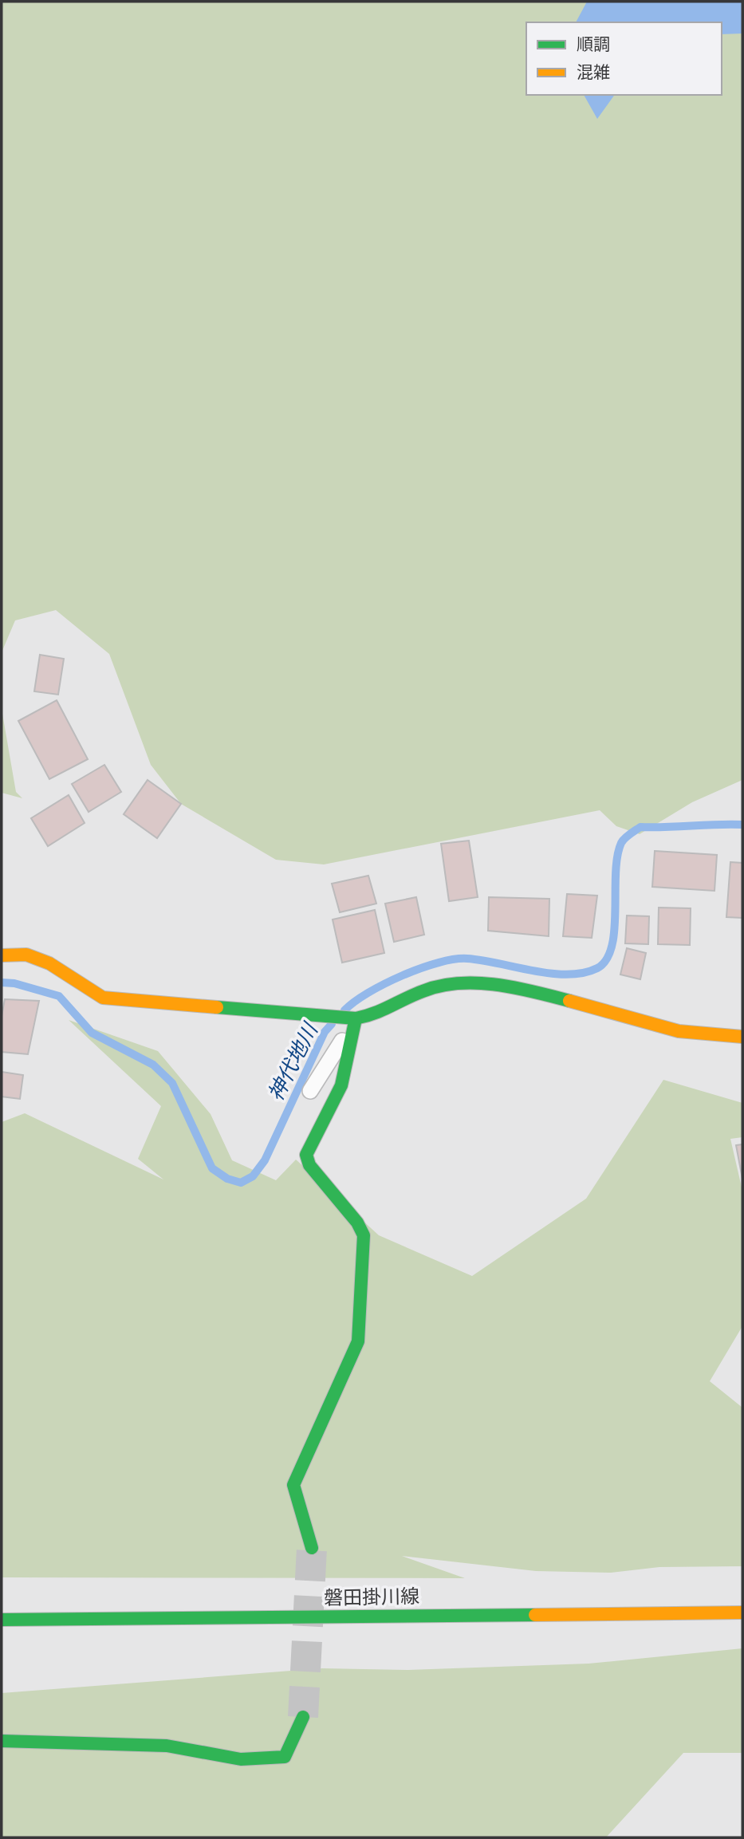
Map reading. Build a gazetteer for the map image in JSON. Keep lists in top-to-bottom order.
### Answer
{
  "streets": {
    "street": ["磐田掛川線"]
  },
  "water": ["神代地川"],
  "legend": ["順調", "混雑"]
}
